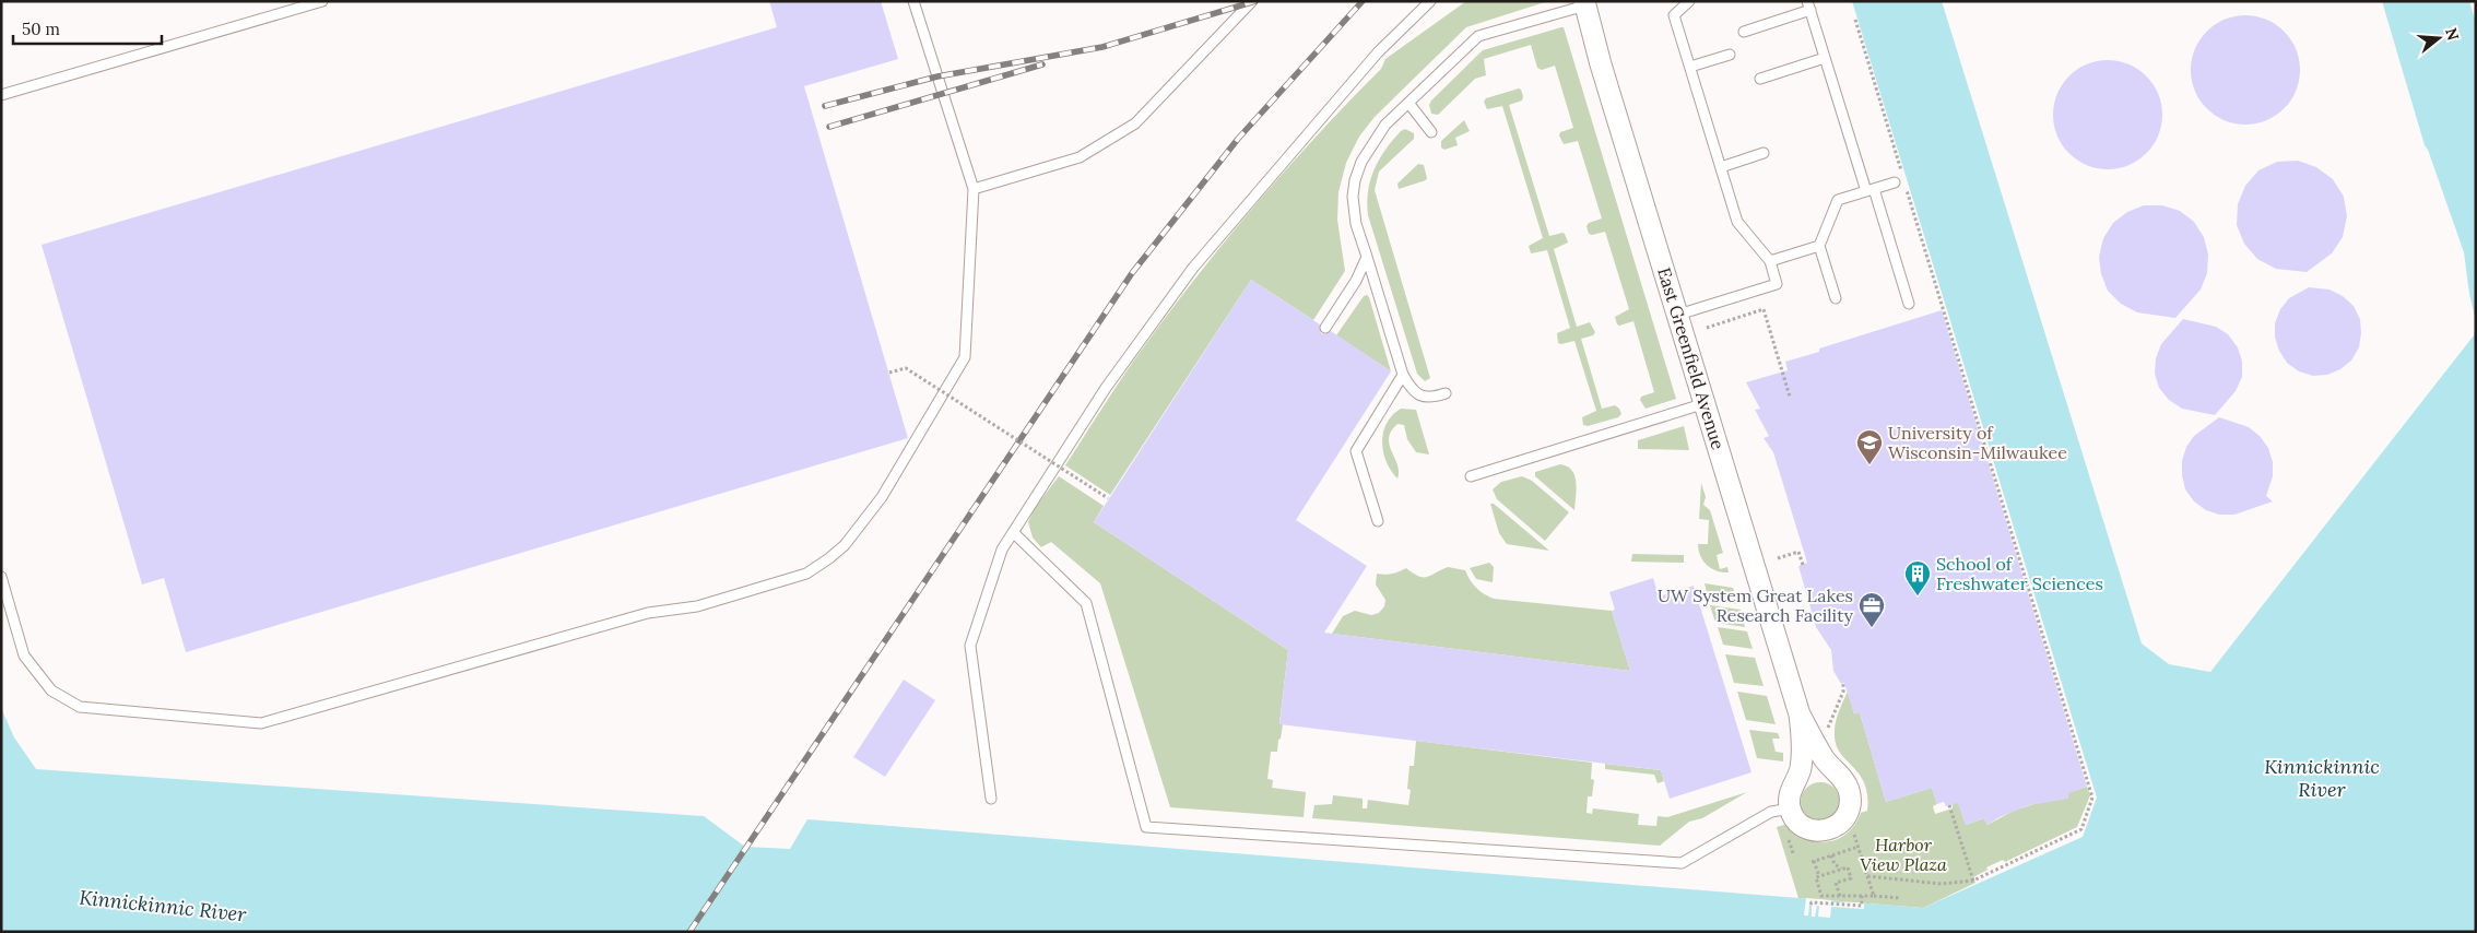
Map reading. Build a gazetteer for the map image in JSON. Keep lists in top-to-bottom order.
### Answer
{
  "streets": {
    "street": ["East Greenfield Avenue"]
  },
  "water": ["Kinnickinnic River"],
  "parks": ["Harbor View Plaza"],
  "places": {
    "school or university": ["University of Wisconsin-Milwaukee"],
    "building": ["School of Freshwater Sciences"],
    "office": ["UW System Great Lakes Research Facility"]
  },
  "scale_bar": "50 m",
  "north": "right"
}
